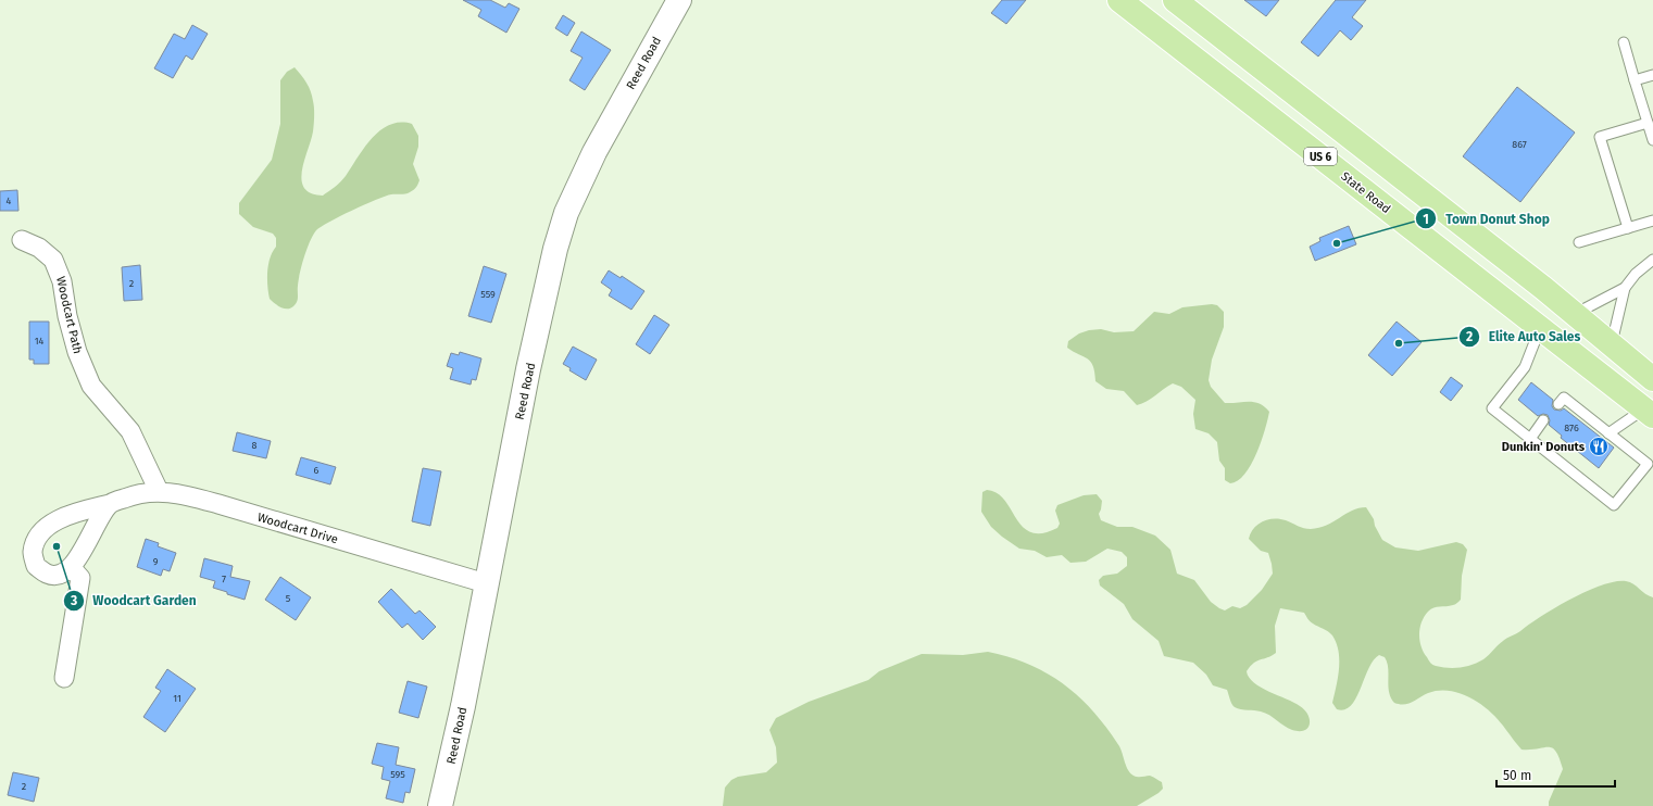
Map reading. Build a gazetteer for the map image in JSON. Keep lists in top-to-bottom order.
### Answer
{
  "streets": {
    "main road": ["US 6", "State Road"],
    "street": ["Reed Road", "Woodcart Path", "Woodcart Drive"]
  },
  "crossings": [
    ["Reed Road", "Woodcart Drive"],
    ["Woodcart Path", "Woodcart Drive"]
  ],
  "places": {
    "other": ["Town Donut Shop", "Elite Auto Sales", "Woodcart Garden"],
    "restaurant": ["Dunkin' Donuts"]
  },
  "house_numbers": [
    "867",
    "4",
    "2",
    "559",
    "14",
    "876",
    "8",
    "6",
    "9",
    "7",
    "5",
    "11",
    "595",
    "2"
  ],
  "scale_bar": "50 m"
}
